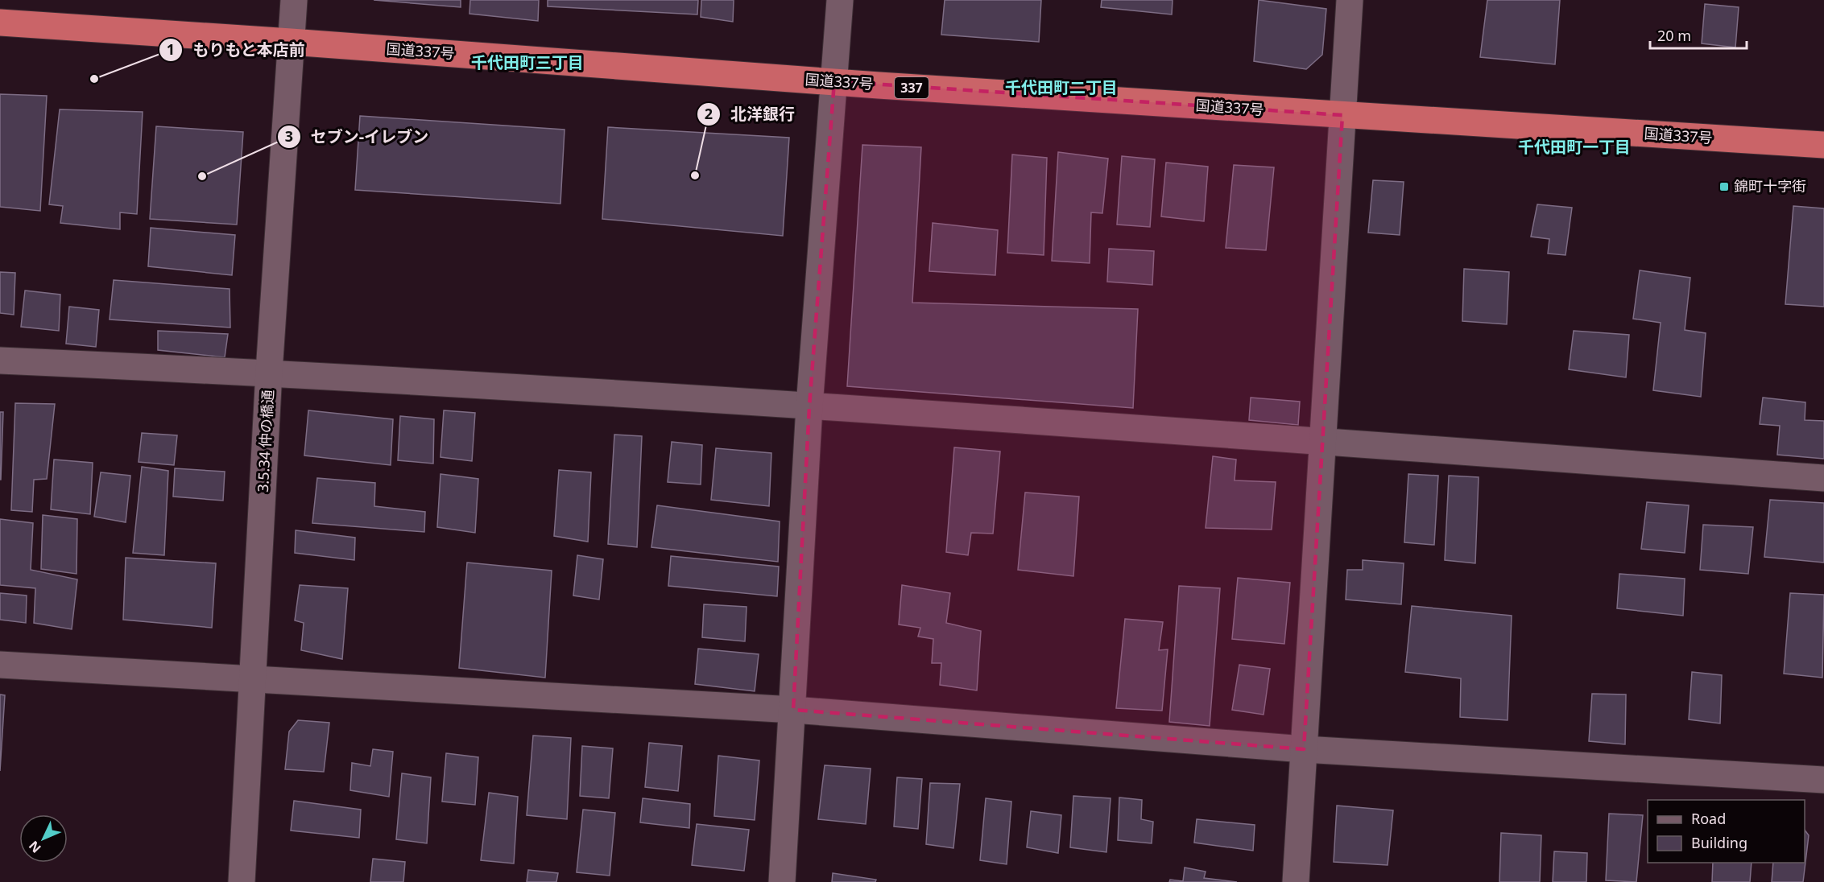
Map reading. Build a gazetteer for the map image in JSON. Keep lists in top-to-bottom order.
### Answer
{
  "streets": {
    "highway": ["国道337号", "337"],
    "street": ["3.5.34 仲の橋通"]
  },
  "crossings": [
    ["国道337号", "3.5.34 仲の橋通"]
  ],
  "districts": ["千代田町三丁目", "千代田町二丁目", "千代田町一丁目"],
  "places": {
    "other": ["もりもと本店前", "北洋銀行", "セブン-イレブン"],
    "transit": ["錦町十字街"]
  },
  "legend": ["Road", "Building"],
  "scale_bar": "20 m",
  "north": "bottom left"
}
